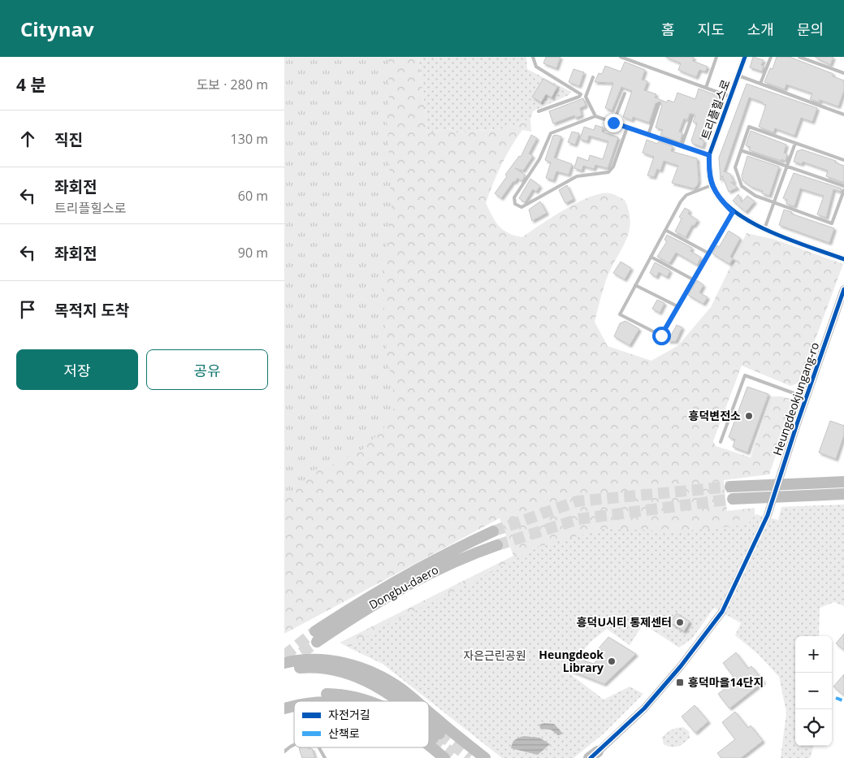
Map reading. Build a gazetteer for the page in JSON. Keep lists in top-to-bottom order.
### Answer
{
  "streets": {
    "highway": ["Dongbu-daero"],
    "street": ["트리플힐스로", "Heungdeokjungang-ro"]
  },
  "parks": ["자은근린공원"],
  "places": {
    "other": ["흥덕변전소", "흥덕U시티 통제센터", "Heungdeok Library"],
    "transit": ["흥덕마을14단지"]
  },
  "legend": ["자전거길", "산책로"],
  "page": {
    "header": "Citynav",
    "nav": [
      "홈",
      "지도",
      "소개",
      "문의"
    ],
    "heading": ["4 분", "도보 · 280 m"],
    "list": [
      ["직진", "130 m"],
      ["좌회전", "트리플힐스로", "60 m"],
      ["좌회전", "90 m"],
      "목적지 도착"
    ],
    "buttons": ["저장", "공유"],
    "map_buttons": ["+", "−"]
  }
}
